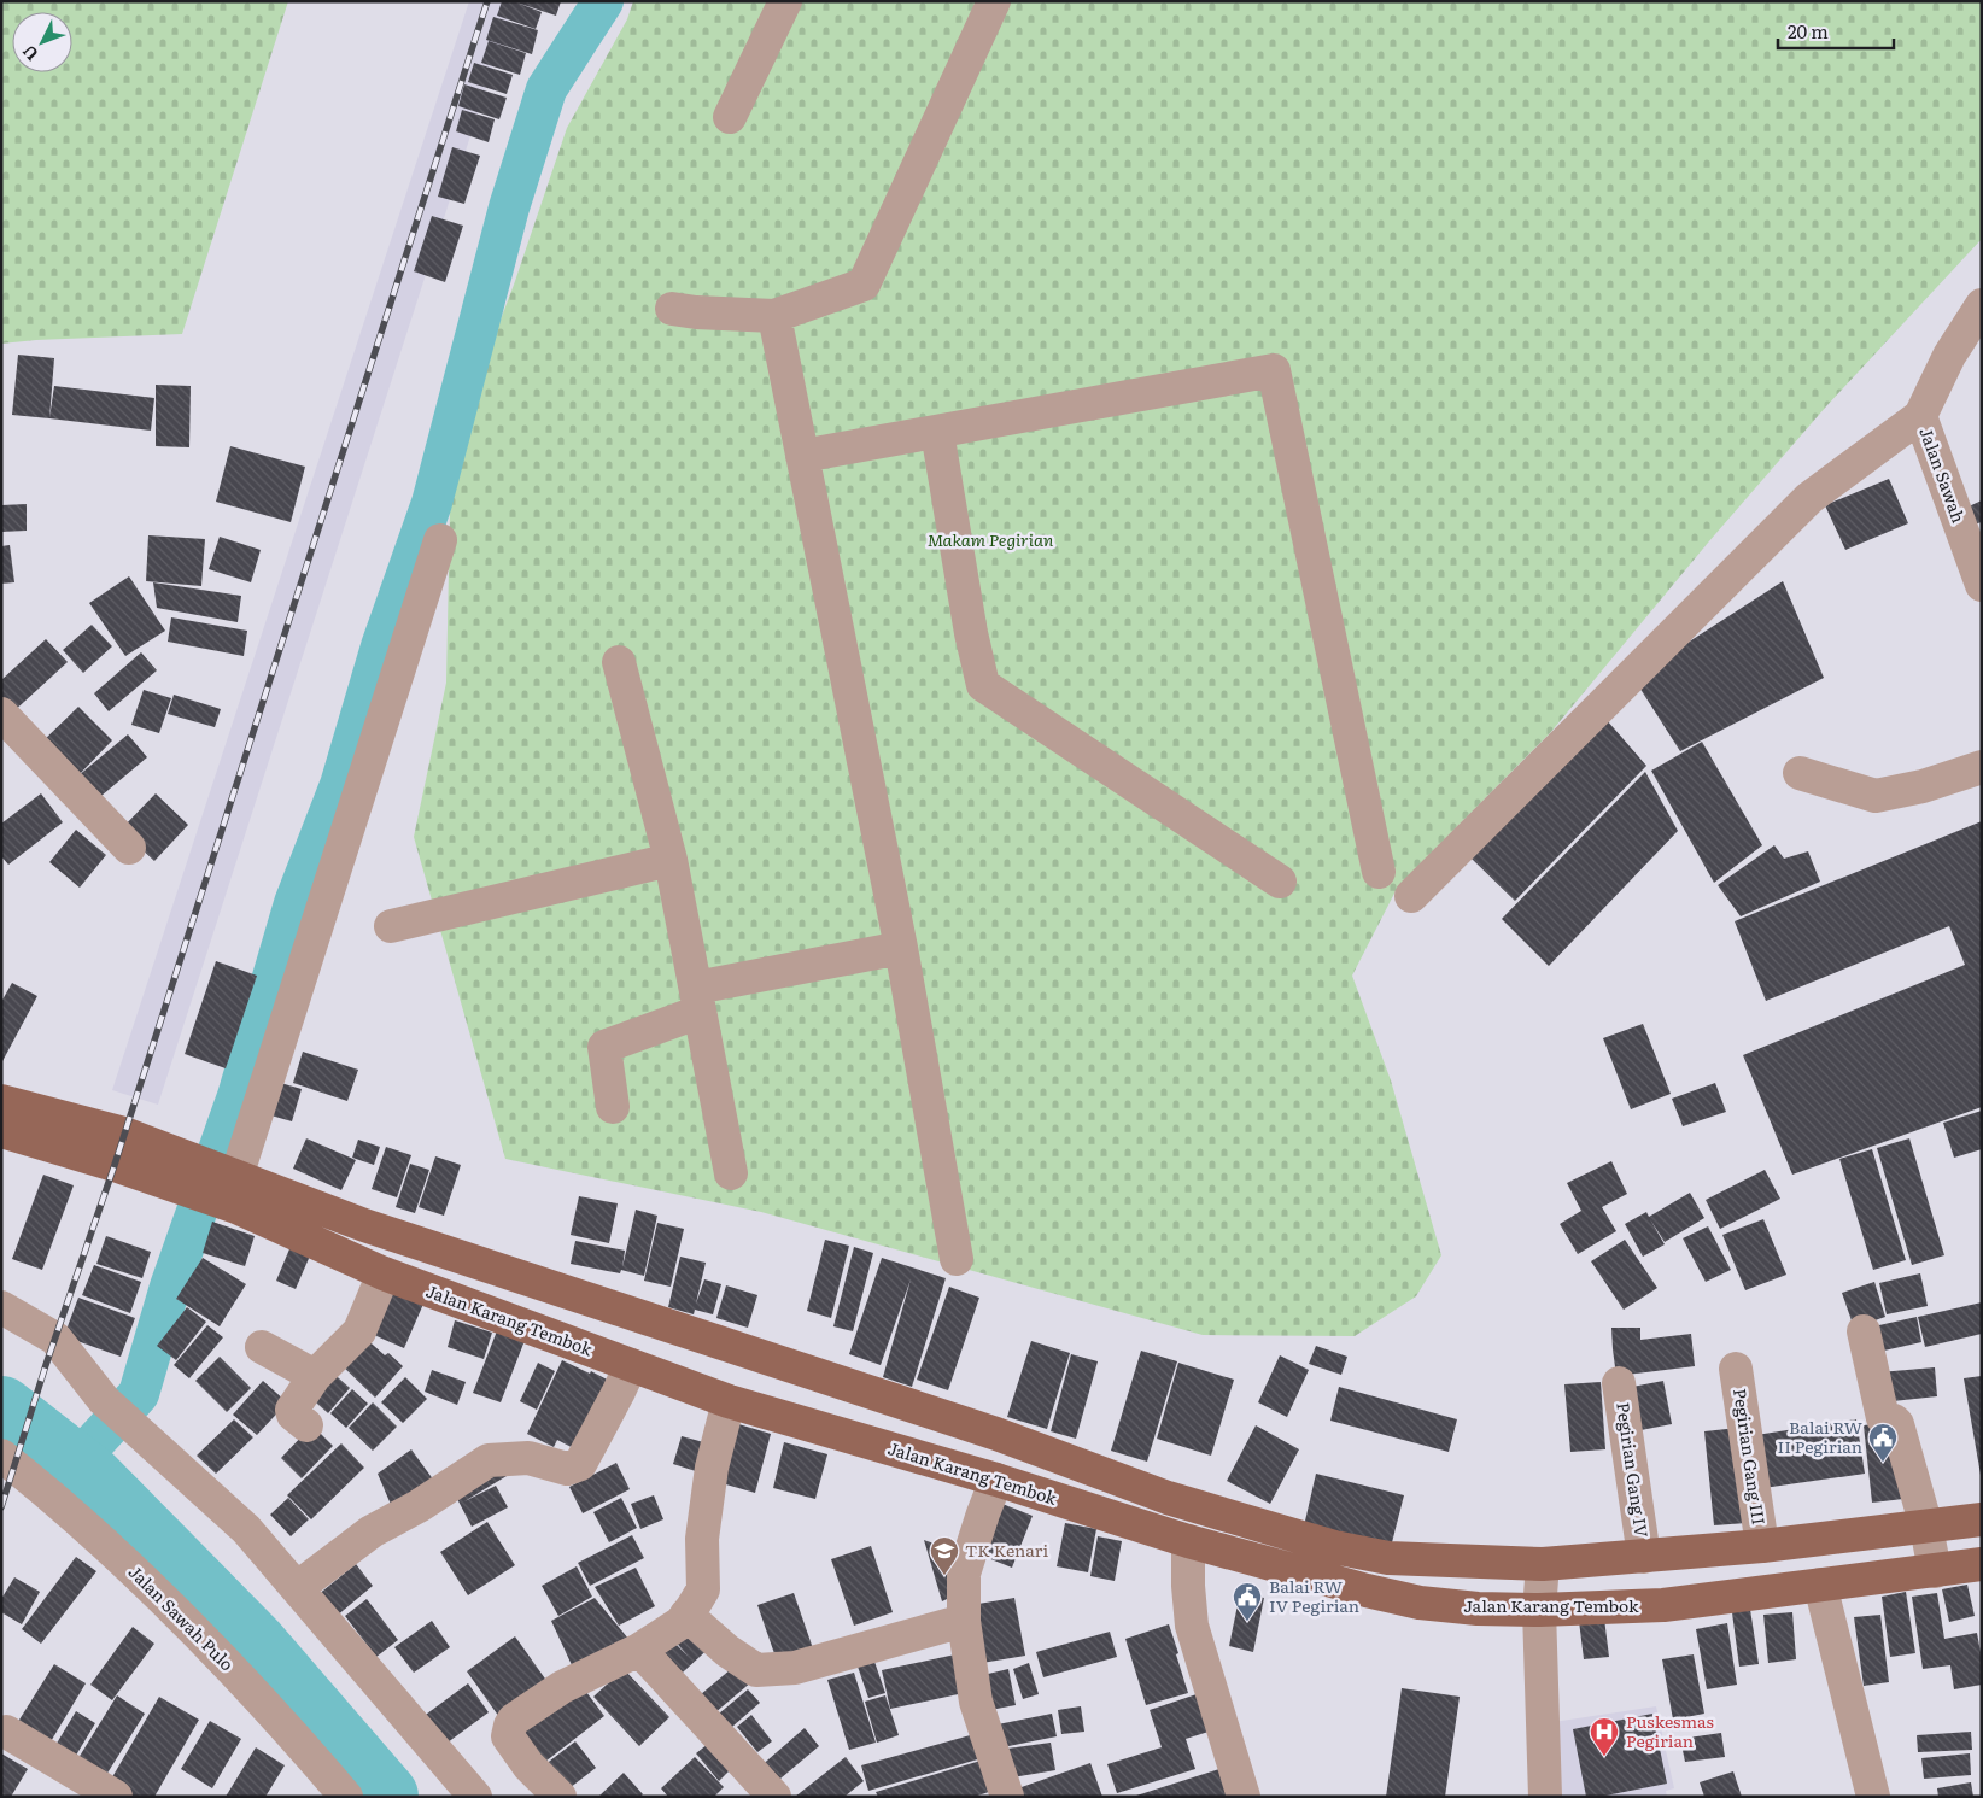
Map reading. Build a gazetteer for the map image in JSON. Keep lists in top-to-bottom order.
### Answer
{
  "streets": {
    "main road": ["Jalan Karang Tembok"],
    "street": [
      "Jalan Sawah",
      "Pegirian Gang III",
      "Pegirian Gang IV",
      "Jalan Sawah Pulo"
    ]
  },
  "crossings": [
    ["Jalan Karang Tembok", "Pegirian Gang III"],
    ["Jalan Karang Tembok", "Pegirian Gang IV"]
  ],
  "parks": ["Makam Pegirian"],
  "places": {
    "public building": ["Balai RW II Pegirian", "Balai RW IV Pegirian"],
    "school or university": ["TK Kenari"],
    "hospital": ["Puskesmas Pegirian"]
  },
  "scale_bar": "20 m",
  "north": "bottom left"
}
